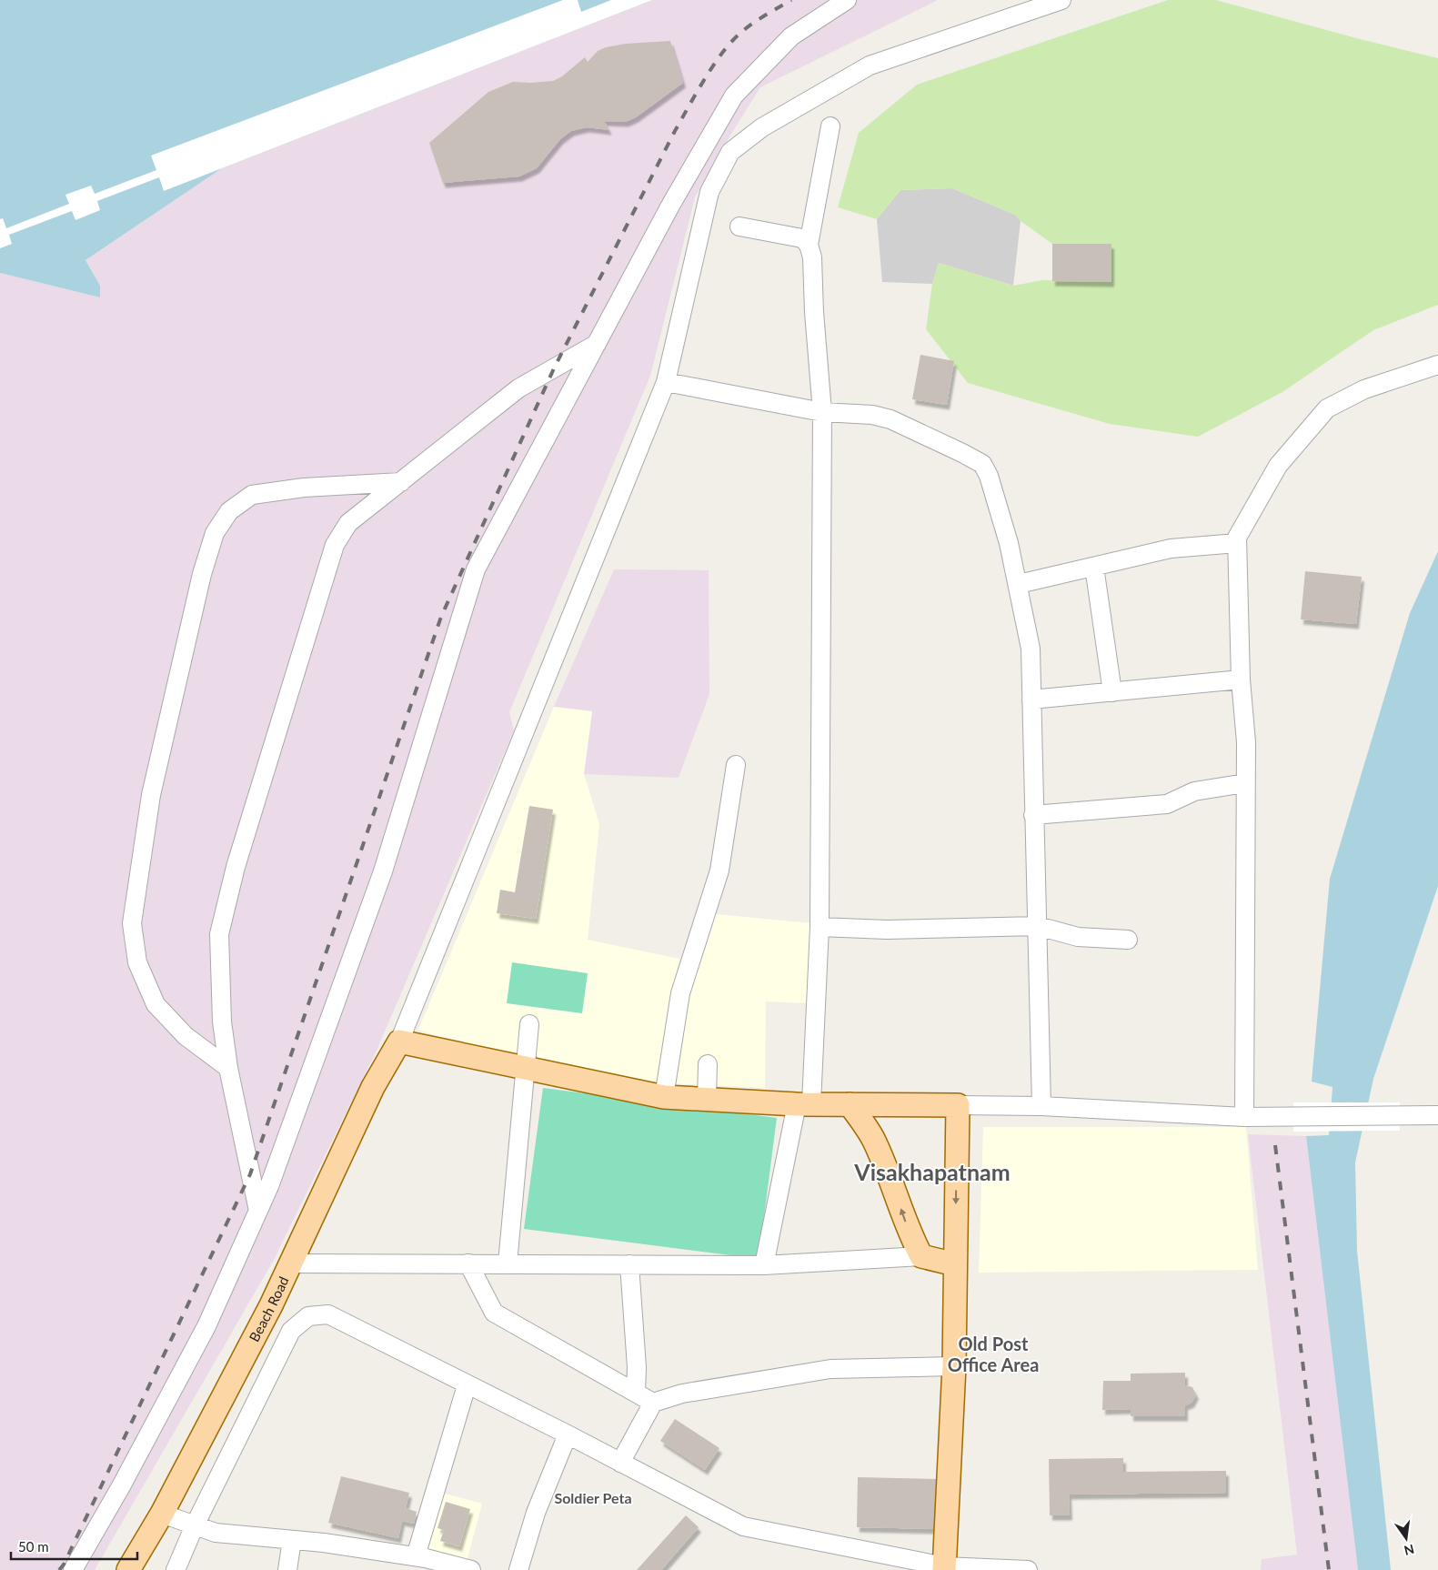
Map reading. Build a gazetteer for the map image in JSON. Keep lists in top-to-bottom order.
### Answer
{
  "streets": {
    "main road": ["Beach Road"]
  },
  "districts": ["Visakhapatnam", "Old Post Office Area", "Soldier Peta"],
  "scale_bar": "50 m",
  "north": "bottom"
}
